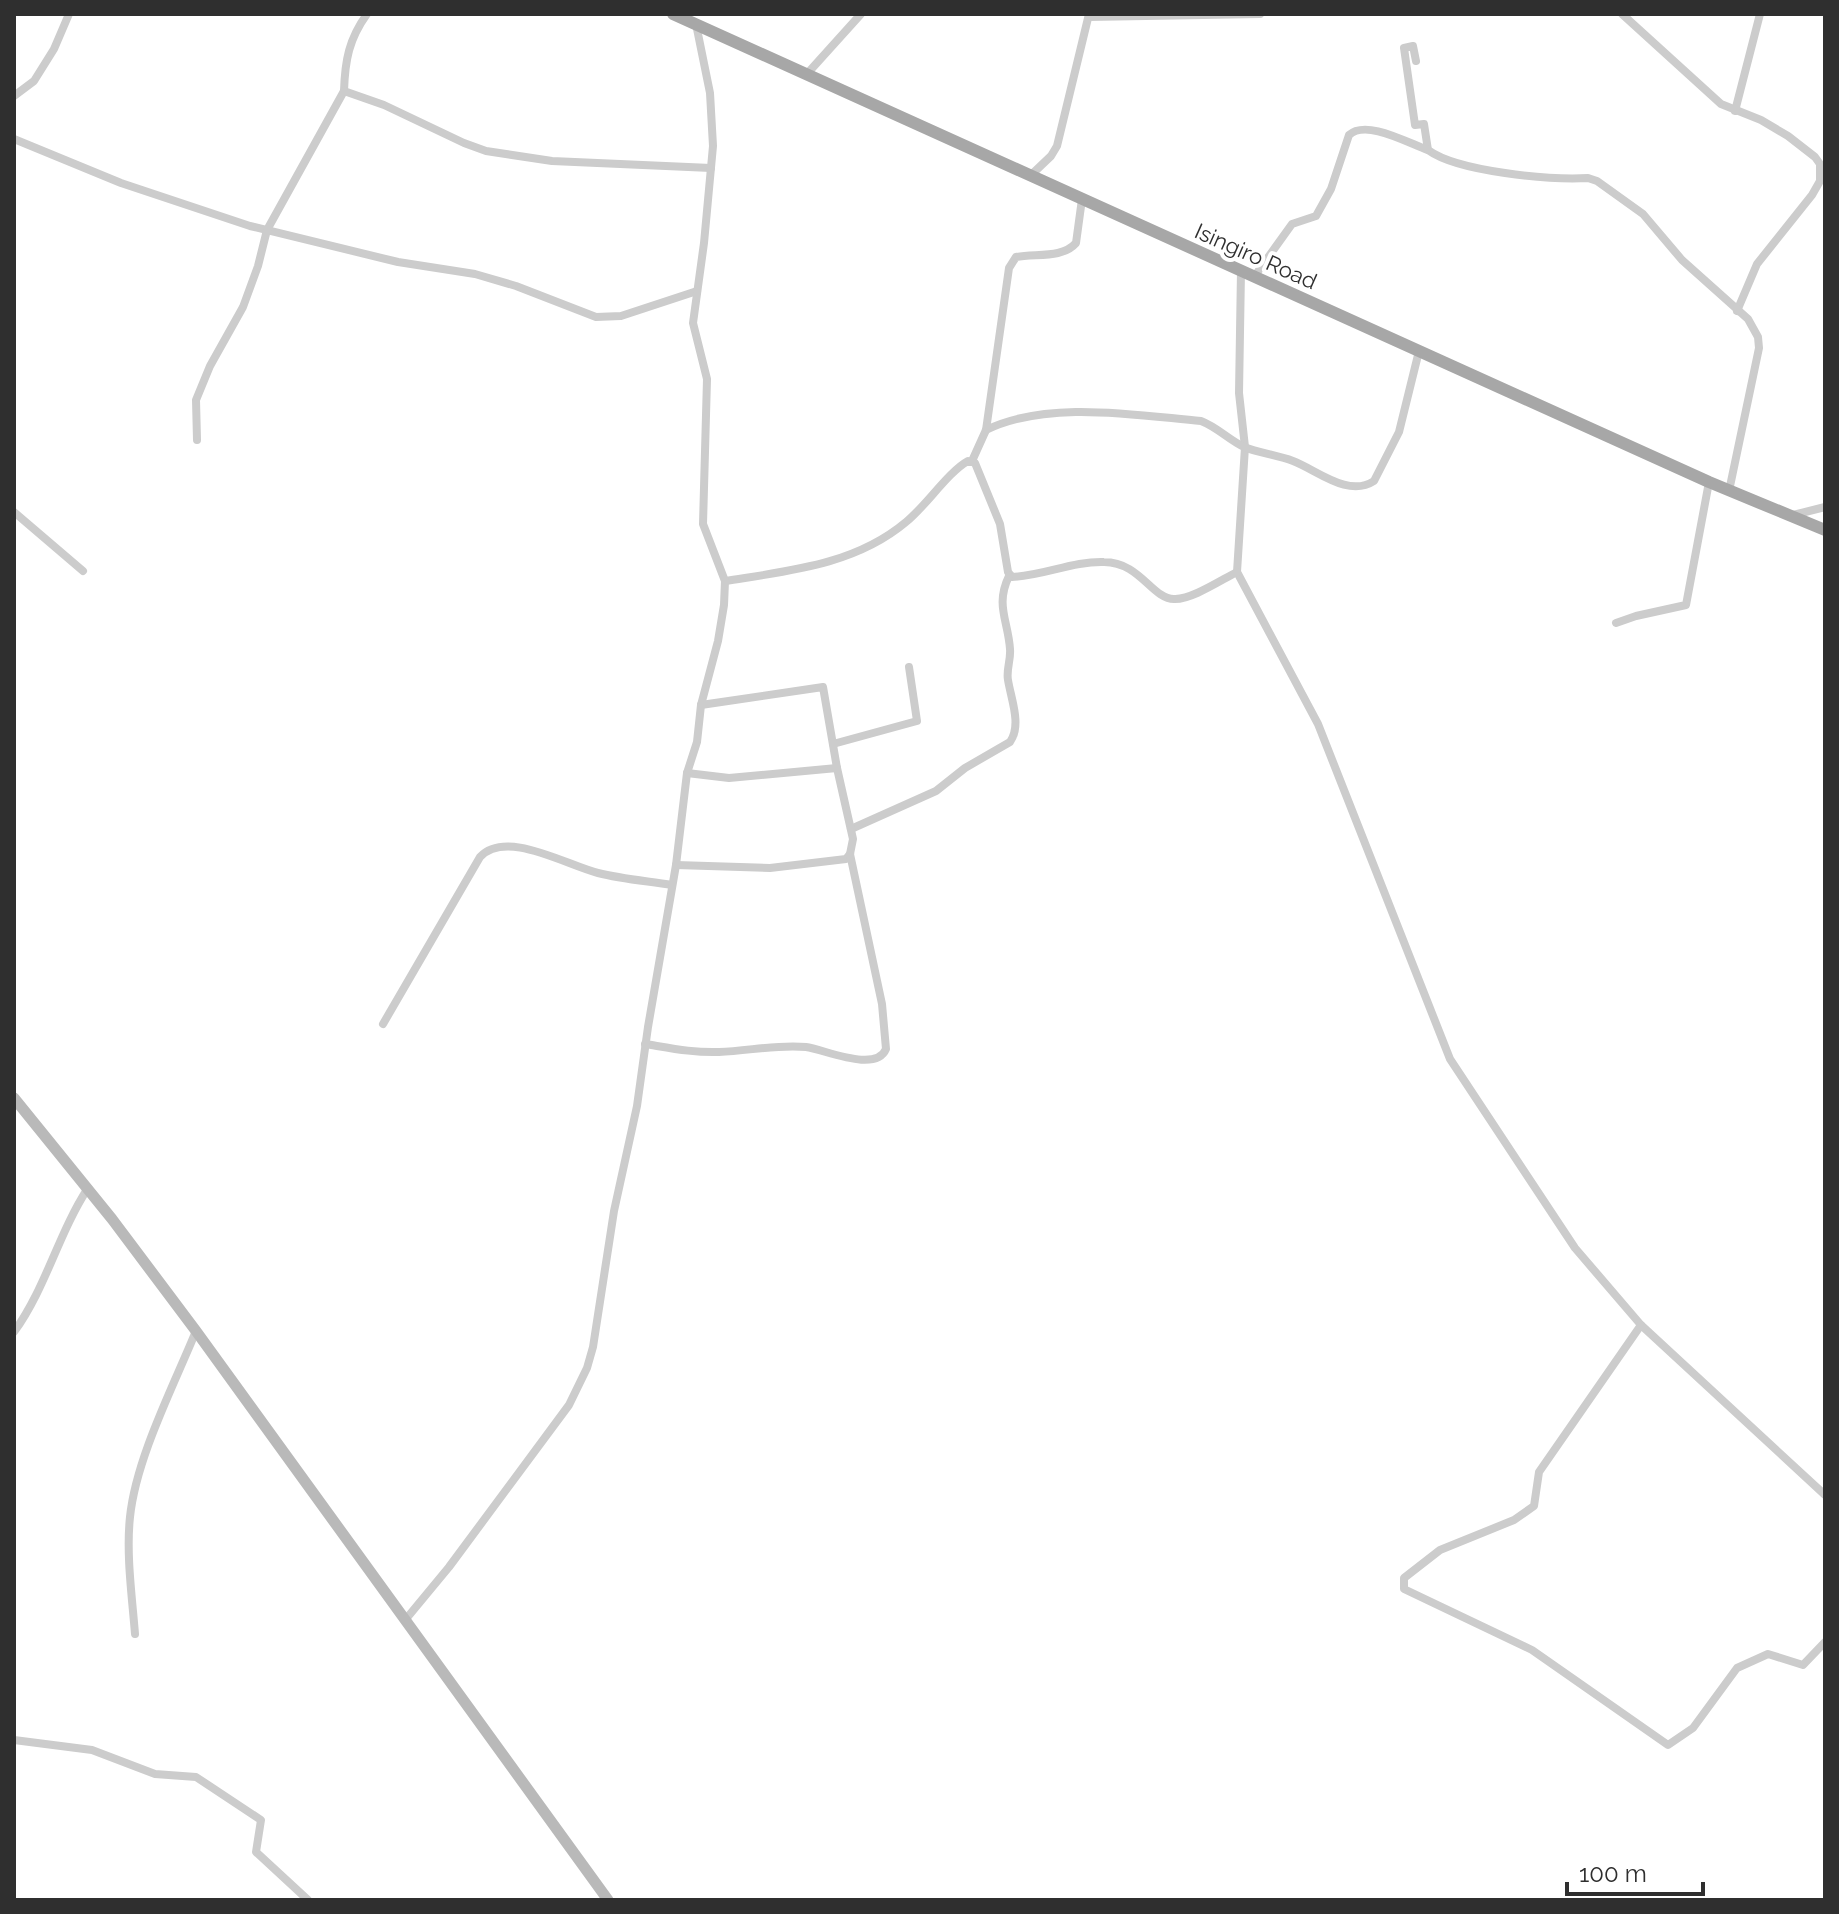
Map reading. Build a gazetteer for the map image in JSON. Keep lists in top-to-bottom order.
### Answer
{
  "streets": {
    "main road": ["Isingiro Road"]
  },
  "scale_bar": "100 m"
}
